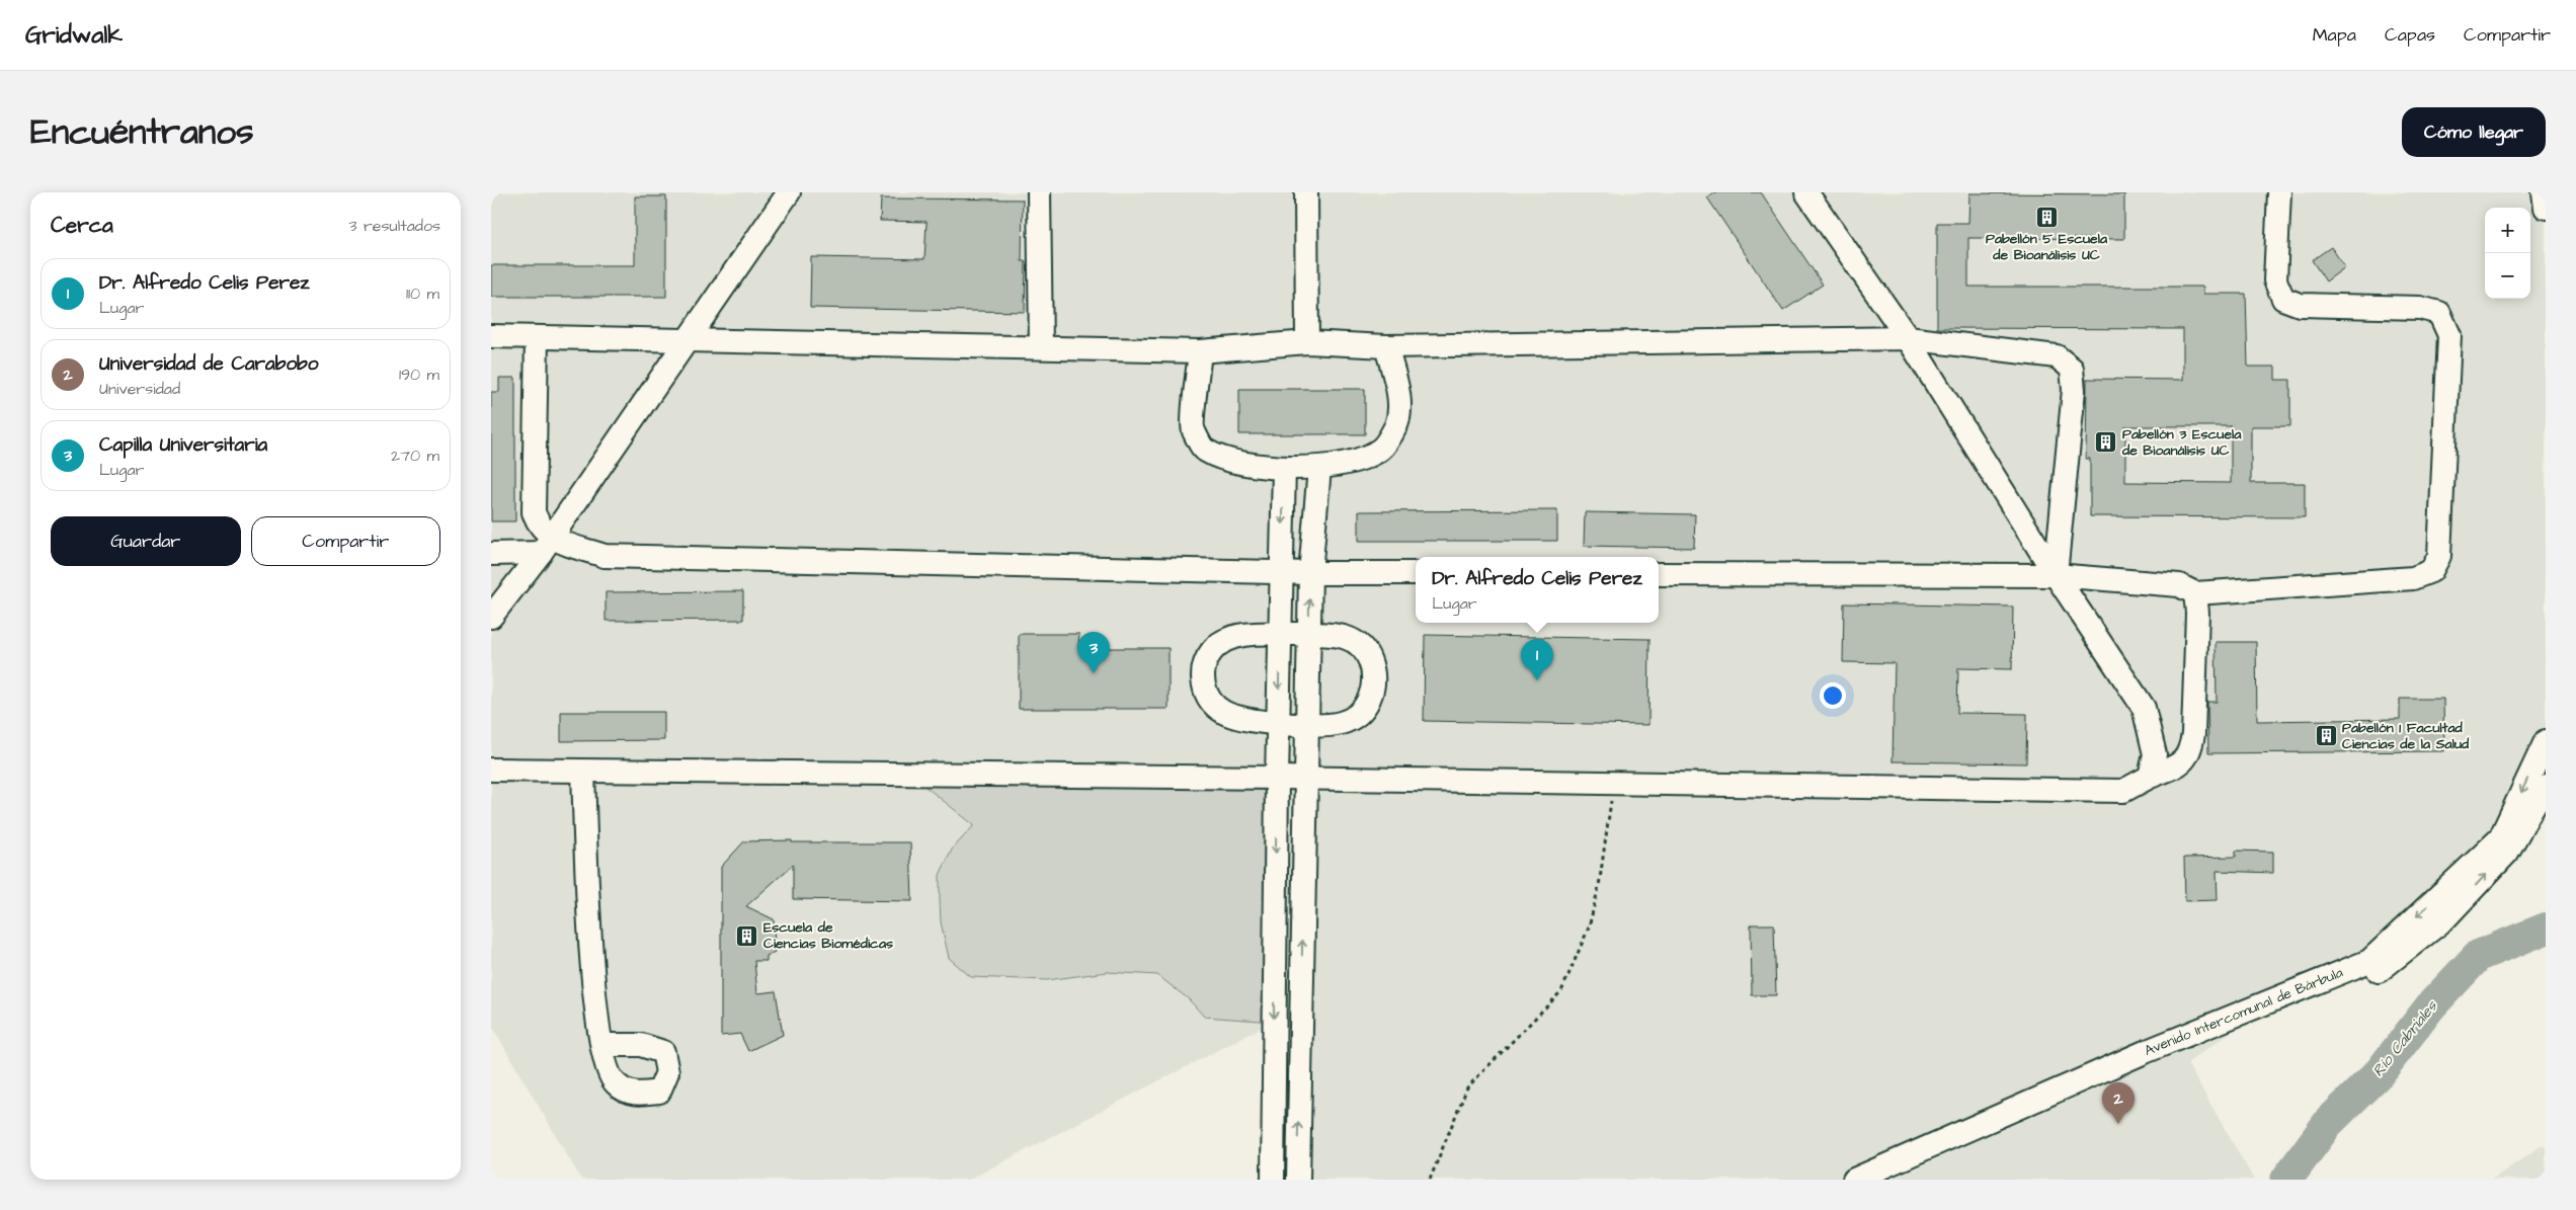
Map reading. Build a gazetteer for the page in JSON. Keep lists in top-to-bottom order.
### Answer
{
  "streets": {
    "street": ["Avenido Intercomunal de Bárbula"]
  },
  "water": ["Río Cabriales"],
  "places": {
    "building": [
      "Pabellón 5 Escuela de Bioanálisis UC",
      "Pabellón 3 Escuela de Bioanálisis UC",
      "Pabellón 1 Facultad Ciencias de la Salud",
      "Escuela de Ciencias Biomédicas"
    ]
  },
  "page": {
    "header": "Gridwalk",
    "nav": ["Mapa", "Capas", "Compartir"],
    "title": "Encuéntranos",
    "buttons": [
      "Cómo llegar",
      ["Guardar", "Compartir"]
    ],
    "heading": ["Cerca", "3 resultados"],
    "map_buttons": ["+", "−"],
    "list": [
      {
        "mark": "1",
        "name": "Dr. Alfredo Celis Perez",
        "note": "Lugar",
        "value": "110 m"
      },
      {
        "mark": "2",
        "name": "Universidad de Carabobo",
        "note": "Universidad",
        "value": "190 m"
      },
      {
        "mark": "3",
        "name": "Capilla Universitaria",
        "note": "Lugar",
        "value": "270 m"
      }
    ],
    "popup": ["Dr. Alfredo Celis Perez", "Lugar"],
    "pins": ["3", "1", "2"]
  }
}
